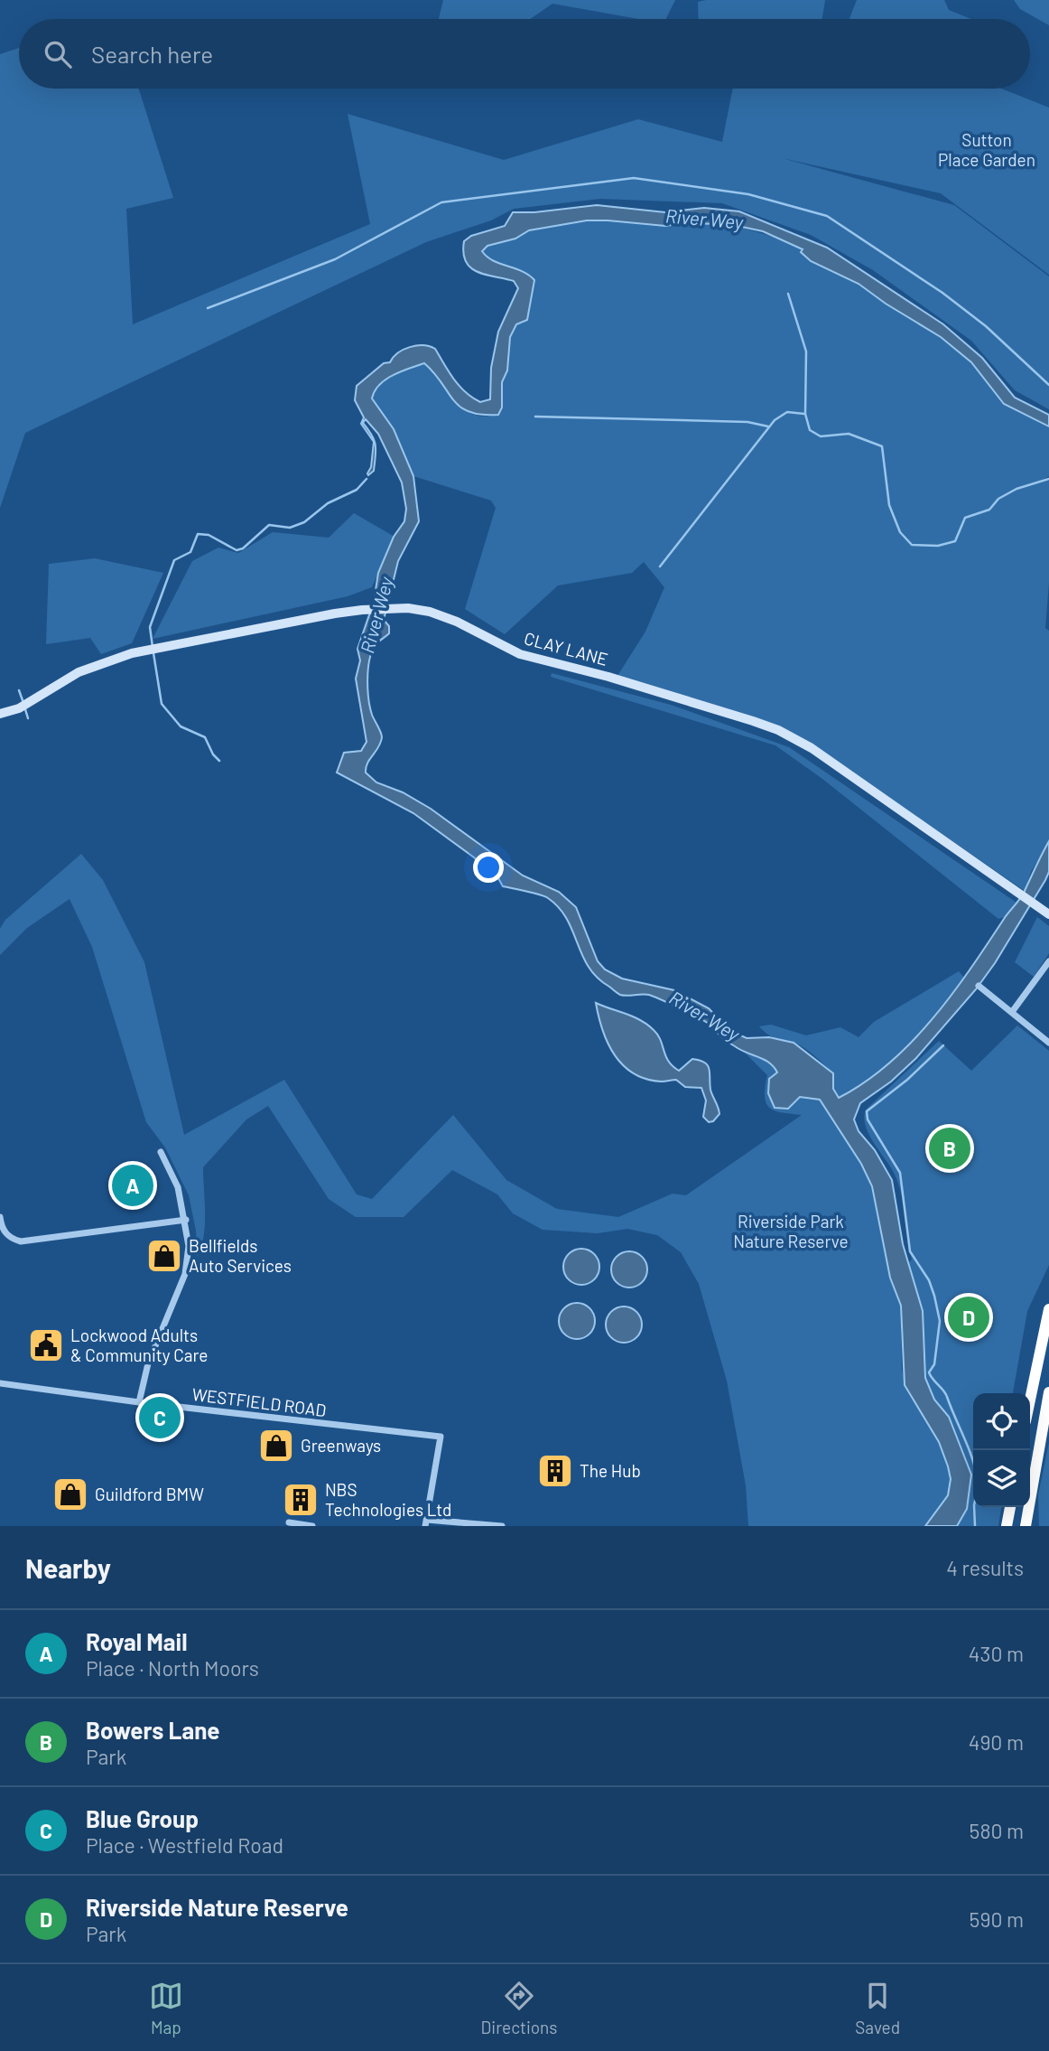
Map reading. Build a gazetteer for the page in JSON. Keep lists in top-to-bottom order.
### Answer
{
  "streets": {
    "street": ["CLAY LANE", "WESTFIELD ROAD"]
  },
  "water": ["River Wey"],
  "parks": ["Sutton Place Garden", "Riverside Park Nature Reserve"],
  "places": {
    "shop": ["Bellfields Auto Services", "Greenways", "Guildford BMW"],
    "public building": ["Lockwood Adults & Community Care"],
    "building": ["The Hub", "NBS Technologies Ltd"]
  },
  "page": {
    "search": "Search here",
    "pins": [
      "B",
      "A",
      "D",
      "C"
    ],
    "heading": ["Nearby", "4 results"],
    "list": [
      {
        "mark": "A",
        "name": "Royal Mail",
        "note": "Place · North Moors",
        "value": "430 m"
      },
      {
        "mark": "B",
        "name": "Bowers Lane",
        "note": "Park",
        "value": "490 m"
      },
      {
        "mark": "C",
        "name": "Blue Group",
        "note": "Place · Westfield Road",
        "value": "580 m"
      },
      {
        "mark": "D",
        "name": "Riverside Nature Reserve",
        "note": "Park",
        "value": "590 m"
      }
    ],
    "nav": ["Map", "Directions", "Saved"]
  }
}
